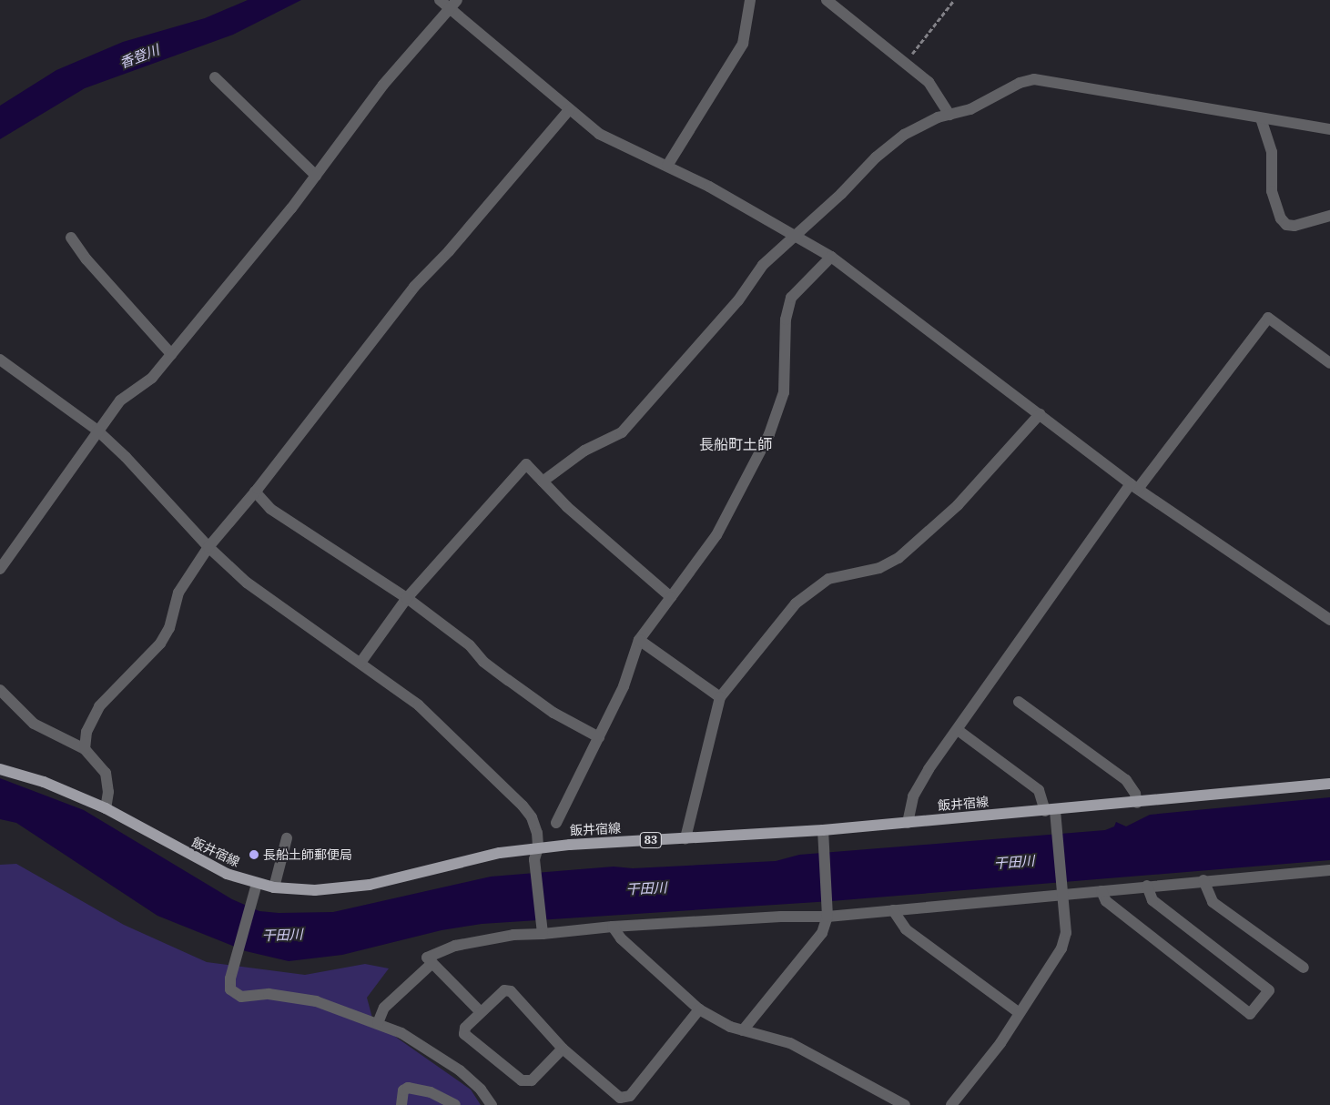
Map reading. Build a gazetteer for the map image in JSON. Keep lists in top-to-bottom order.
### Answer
{
  "streets": {
    "main road": ["飯井宿線", "83"]
  },
  "districts": ["長船町土師"],
  "water": ["香登川", "干田川"],
  "places": ["長船土師郵便局"]
}
